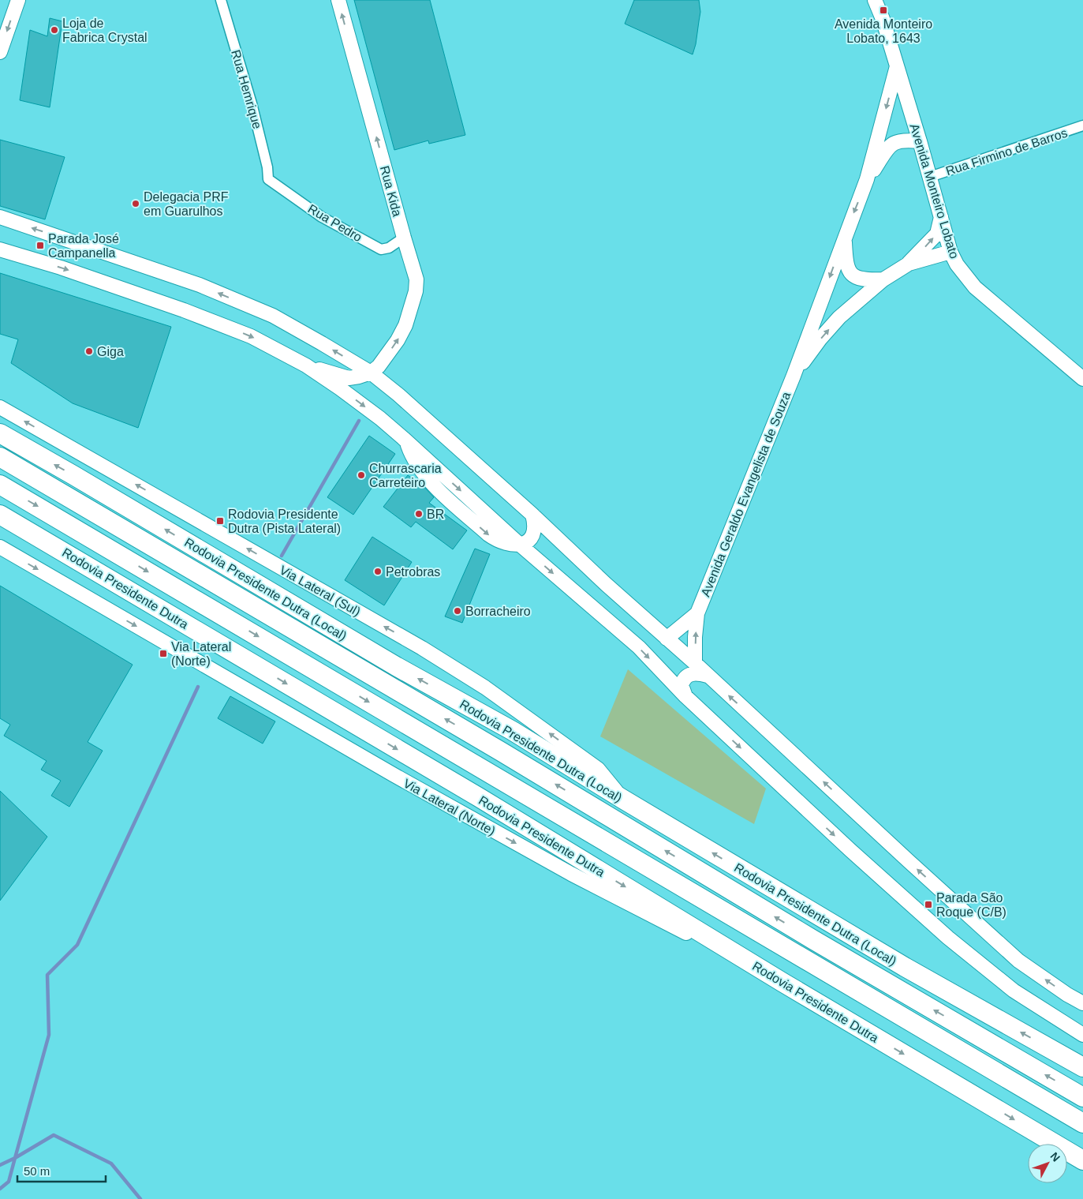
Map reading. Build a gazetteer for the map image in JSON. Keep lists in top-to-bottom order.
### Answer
{
  "streets": {
    "highway": ["Rodovia Presidente Dutra", "Rodovia Presidente Dutra (Local)"],
    "main road": [
      "Rua Kida",
      "Avenida Monteiro Lobato",
      "Avenida Geraldo Evangelista de Souza",
      "Via Lateral (Sul)",
      "Via Lateral (Norte)"
    ],
    "street": ["Rua Hemrique", "Rua Firmino de Barros", "Rua Pedro"]
  },
  "crossings": [
    ["Rua Hemrique", "Rua Pedro"],
    ["Rua Firmino de Barros", "Avenida Monteiro Lobato"],
    ["Rua Kida", "Rua Pedro"],
    ["Avenida Monteiro Lobato", "Avenida Geraldo Evangelista de Souza"],
    ["Rodovia Presidente Dutra", "Via Lateral (Norte)"],
    ["Rodovia Presidente Dutra (Local)", "Via Lateral (Sul)"]
  ],
  "one_way": ["Rua Kida", "Via Lateral (Sul)", "Via Lateral (Norte)"],
  "places": {
    "transit": [
      "Avenida Monteiro Lobato, 1643",
      "Parada José Campanella",
      "Rodovia Presidente Dutra (Pista Lateral)",
      "Via Lateral (Norte)",
      "Parada São Roque (C/B)"
    ],
    "other": [
      "Loja de Fabrica Crystal",
      "Delegacia PRF em Guarulhos",
      "Giga",
      "Churrascaria Carreteiro",
      "BR",
      "Petrobras",
      "Borracheiro"
    ]
  },
  "scale_bar": "50 m",
  "north": "top right"
}
